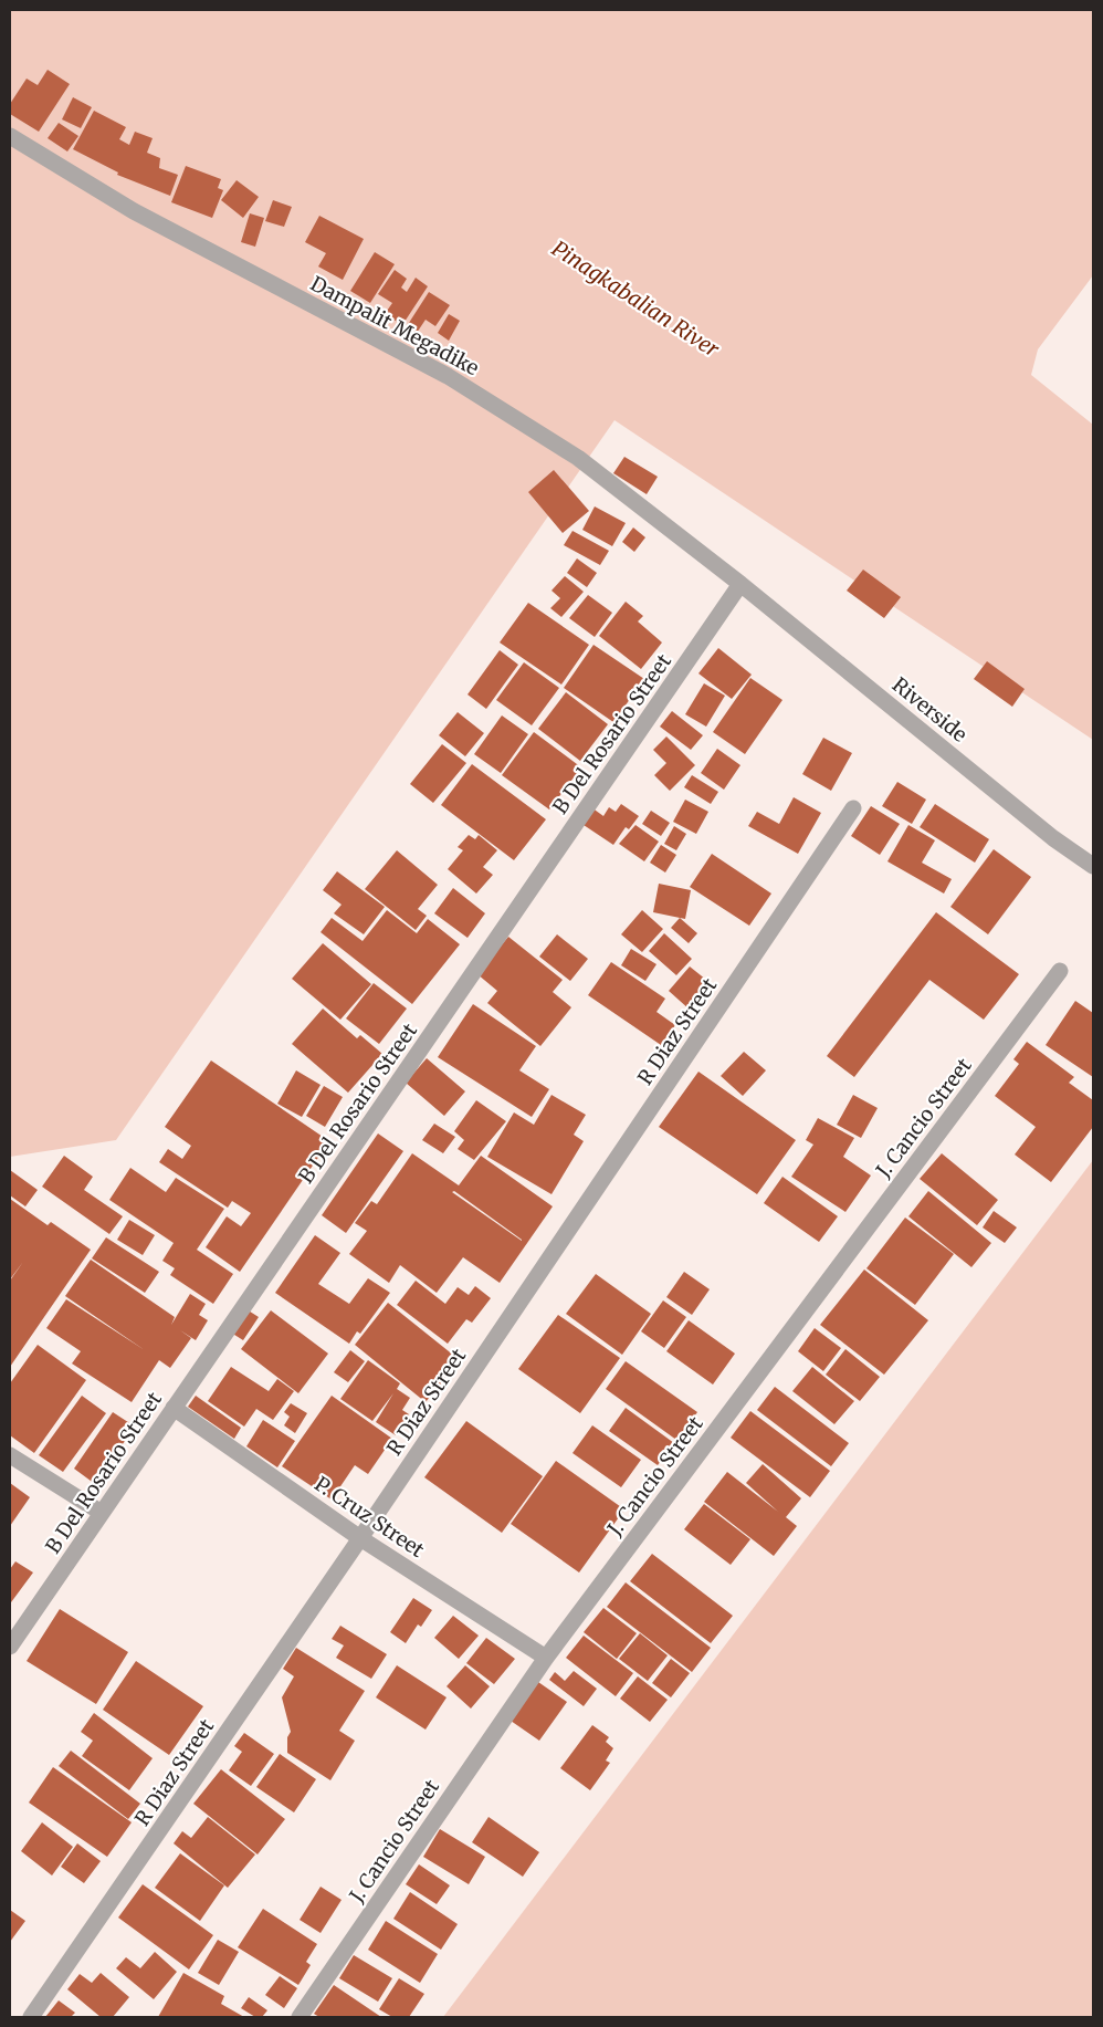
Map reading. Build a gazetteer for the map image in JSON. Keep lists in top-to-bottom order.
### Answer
{
  "streets": {
    "street": [
      "Dampalit Megadike",
      "Riverside",
      "B Del Rosario Street",
      "R Diaz Street",
      "J. Cancio Street",
      "P. Cruz Street"
    ]
  },
  "crossings": [
    ["Dampalit Megadike", "Riverside"],
    ["Dampalit Megadike", "B Del Rosario Street"],
    ["Riverside", "B Del Rosario Street"],
    ["B Del Rosario Street", "P. Cruz Street"],
    ["R Diaz Street", "P. Cruz Street"],
    ["J. Cancio Street", "P. Cruz Street"]
  ],
  "water": ["Pinagkabalian River"]
}
